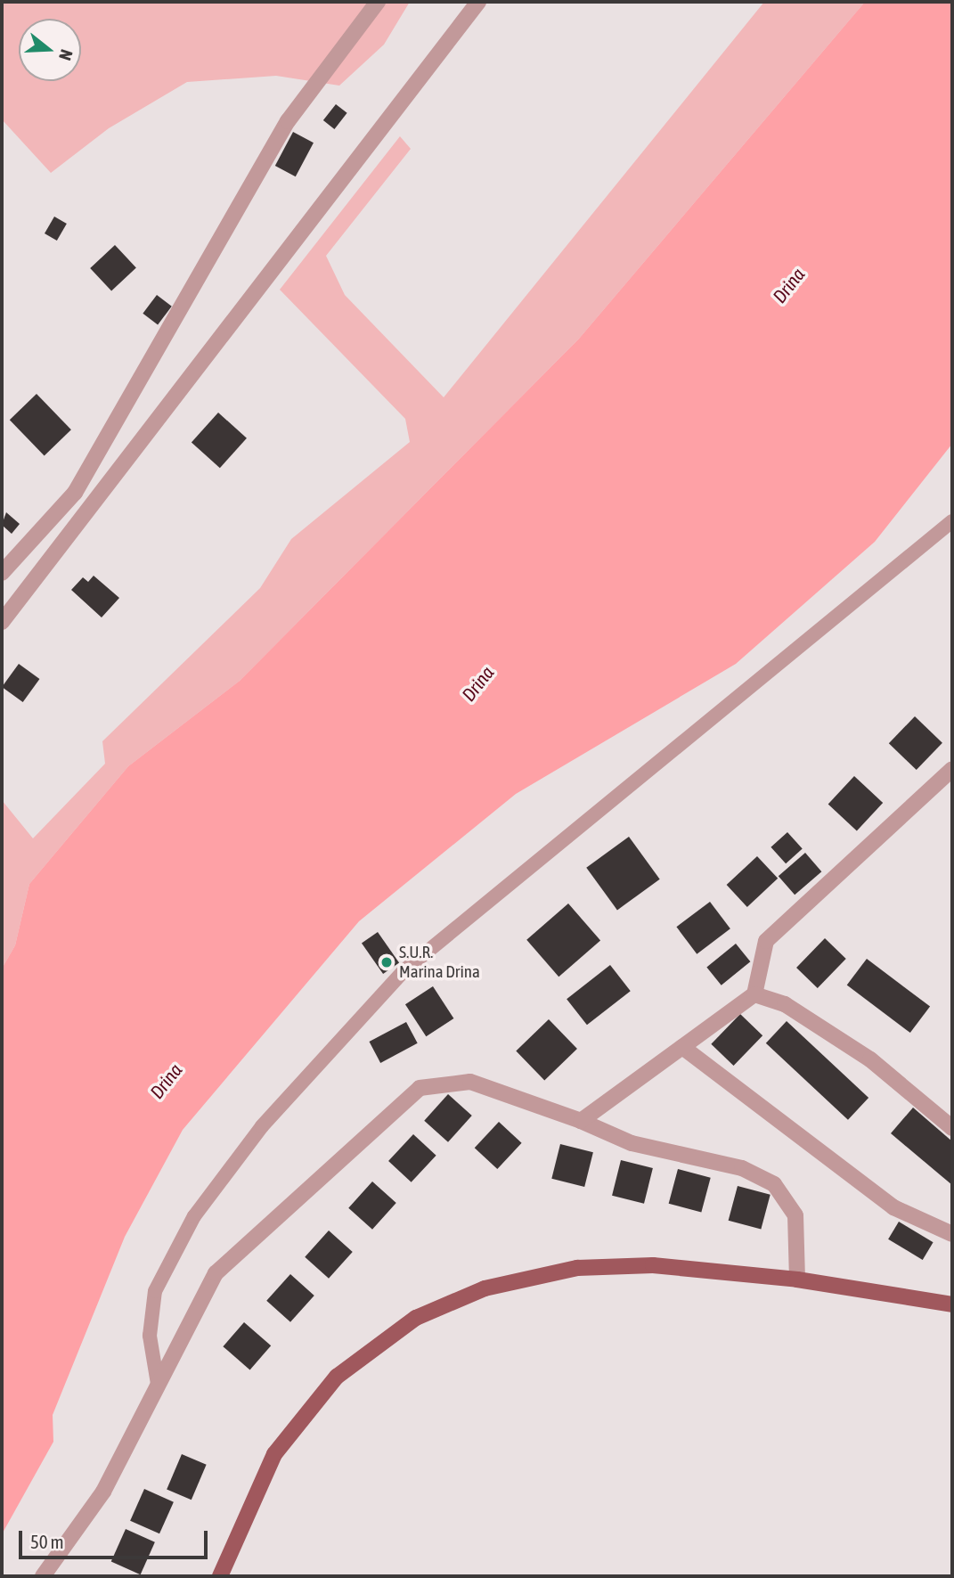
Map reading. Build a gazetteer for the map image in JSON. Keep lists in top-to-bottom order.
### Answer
{
  "water": ["Drina"],
  "places": ["S.U.R. Marina Drina"],
  "scale_bar": "50 m",
  "north": "right"
}
